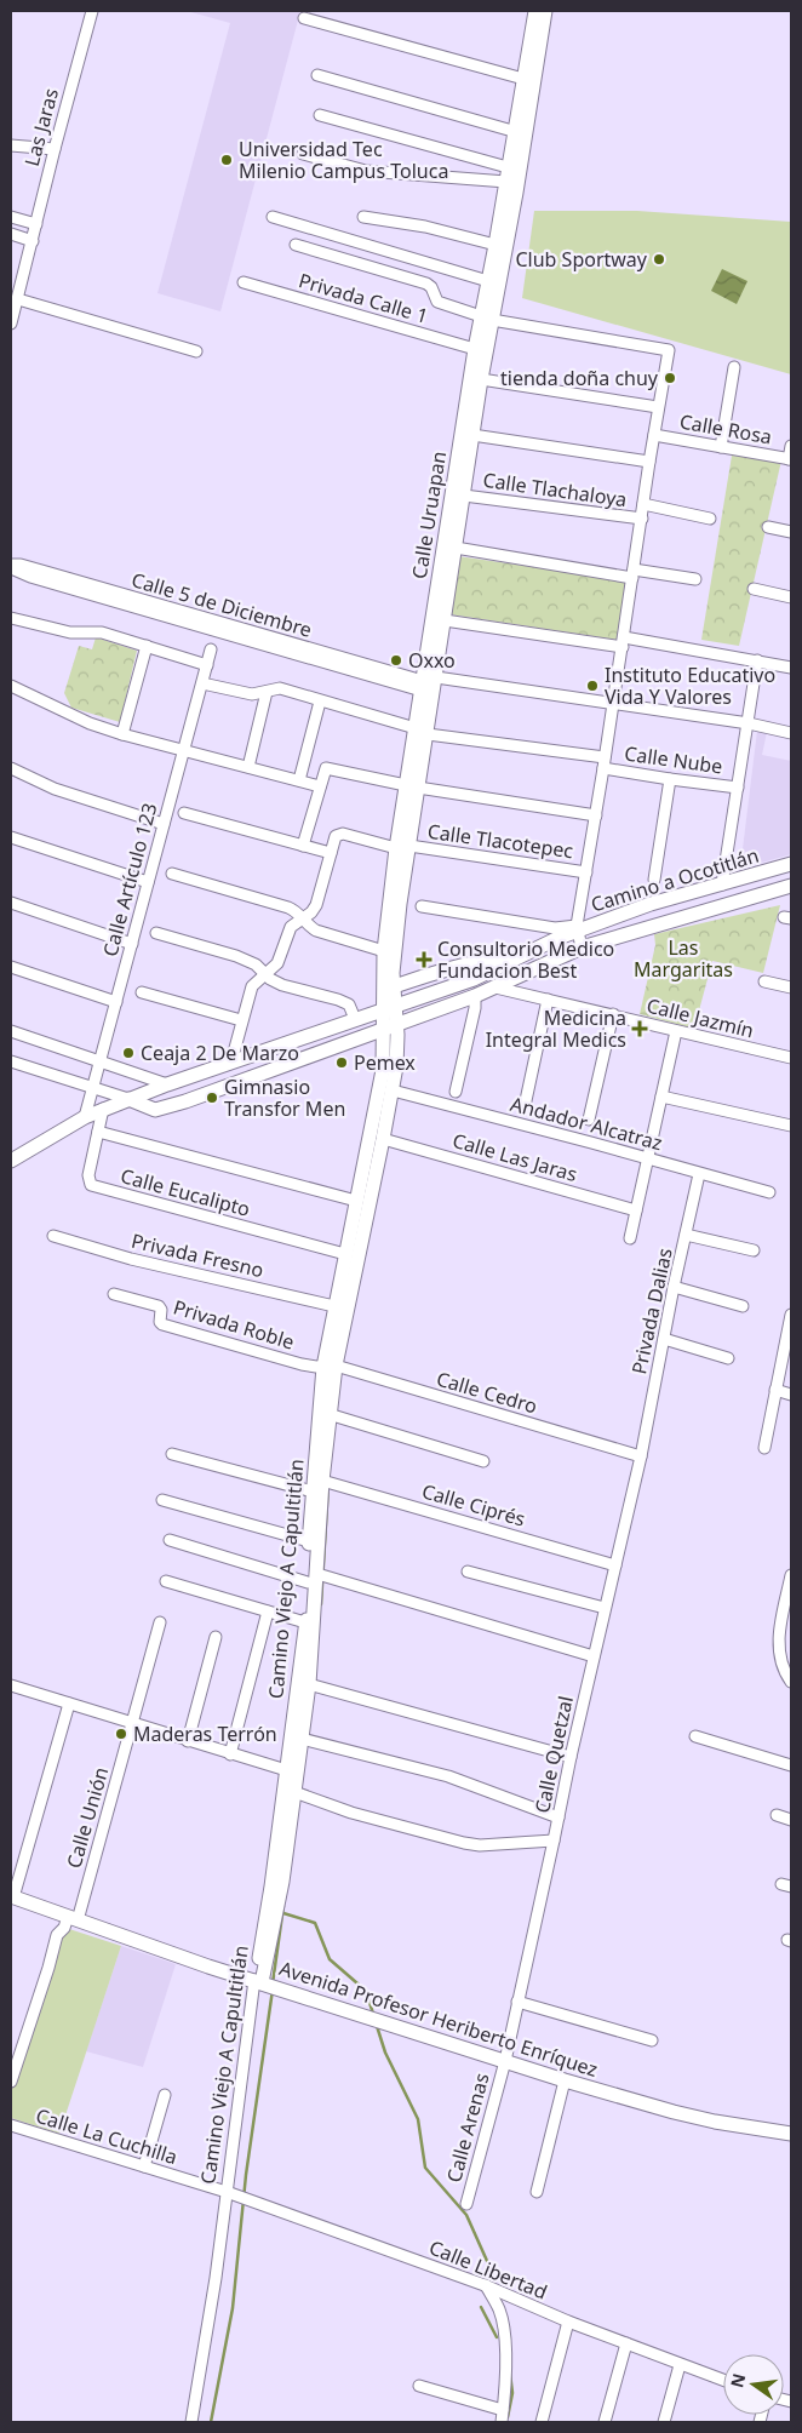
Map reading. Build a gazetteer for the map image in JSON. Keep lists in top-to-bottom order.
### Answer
{
  "streets": {
    "main road": [
      "Calle Uruapan",
      "Camino a Ocotitlán",
      "Camino Viejo A Capultitlán",
      "Avenida Profesor Heriberto Enríquez"
    ],
    "street": [
      "Las Jaras",
      "Privada Calle 1",
      "Calle Rosa",
      "Calle Tlachaloya",
      "Calle 5 de Diciembre",
      "Calle Nube",
      "Calle Tlacotepec",
      "Calle Artículo 123",
      "Calle Jazmín",
      "Andador Alcatraz",
      "Calle Las Jaras",
      "Calle Eucalipto",
      "Privada Fresno",
      "Privada Dalias",
      "Privada Roble",
      "Calle Cedro",
      "Calle Ciprés",
      "Calle Quetzal",
      "Calle Unión",
      "Calle Arenas",
      "Calle La Cuchilla",
      "Calle Libertad"
    ]
  },
  "crossings": [
    ["Privada Calle 1", "Calle Uruapan"],
    ["Calle Tlachaloya", "Calle Uruapan"],
    ["Calle Uruapan", "Calle 5 de Diciembre"],
    ["Calle Uruapan", "Calle Nube"],
    ["Calle Uruapan", "Calle Tlacotepec"],
    ["Calle Uruapan", "Camino a Ocotitlán"],
    ["Calle Uruapan", "Camino Viejo A Capultitlán"],
    ["Calle Nube", "Calle Artículo 123"],
    ["Calle Artículo 123", "Camino a Ocotitlán"],
    ["Camino a Ocotitlán", "Calle Jazmín"],
    ["Camino a Ocotitlán", "Calle Eucalipto"],
    ["Camino a Ocotitlán", "Camino Viejo A Capultitlán"],
    ["Andador Alcatraz", "Privada Dalias"],
    ["Andador Alcatraz", "Camino Viejo A Capultitlán"],
    ["Calle Las Jaras", "Camino Viejo A Capultitlán"],
    ["Calle Eucalipto", "Camino Viejo A Capultitlán"],
    ["Privada Fresno", "Camino Viejo A Capultitlán"],
    ["Privada Dalias", "Calle Cedro"],
    ["Privada Dalias", "Calle Quetzal"],
    ["Privada Roble", "Calle Cedro"],
    ["Privada Roble", "Camino Viejo A Capultitlán"],
    ["Calle Cedro", "Camino Viejo A Capultitlán"],
    ["Calle Cedro", "Calle Quetzal"],
    ["Calle Ciprés", "Camino Viejo A Capultitlán"],
    ["Calle Ciprés", "Calle Quetzal"],
    ["Camino Viejo A Capultitlán", "Avenida Profesor Heriberto Enríquez"],
    ["Camino Viejo A Capultitlán", "Calle La Cuchilla"],
    ["Camino Viejo A Capultitlán", "Calle Libertad"],
    ["Calle Quetzal", "Avenida Profesor Heriberto Enríquez"],
    ["Calle Quetzal", "Calle Arenas"],
    ["Calle Unión", "Avenida Profesor Heriberto Enríquez"],
    ["Avenida Profesor Heriberto Enríquez", "Calle Arenas"],
    ["Calle La Cuchilla", "Calle Libertad"]
  ],
  "parks": ["Las Margaritas"],
  "places": {
    "other": [
      "Universidad Tec Milenio Campus Toluca",
      "Club Sportway",
      "tienda doña chuy",
      "Oxxo",
      "Instituto Educativo Vida Y Valores",
      "Ceaja 2 De Marzo",
      "Pemex",
      "Gimnasio Transfor Men",
      "Maderas Terrón"
    ],
    "health": ["Consultorio Medico Fundacion Best", "Medicina Integral Medics"]
  },
  "north": "left"
}
